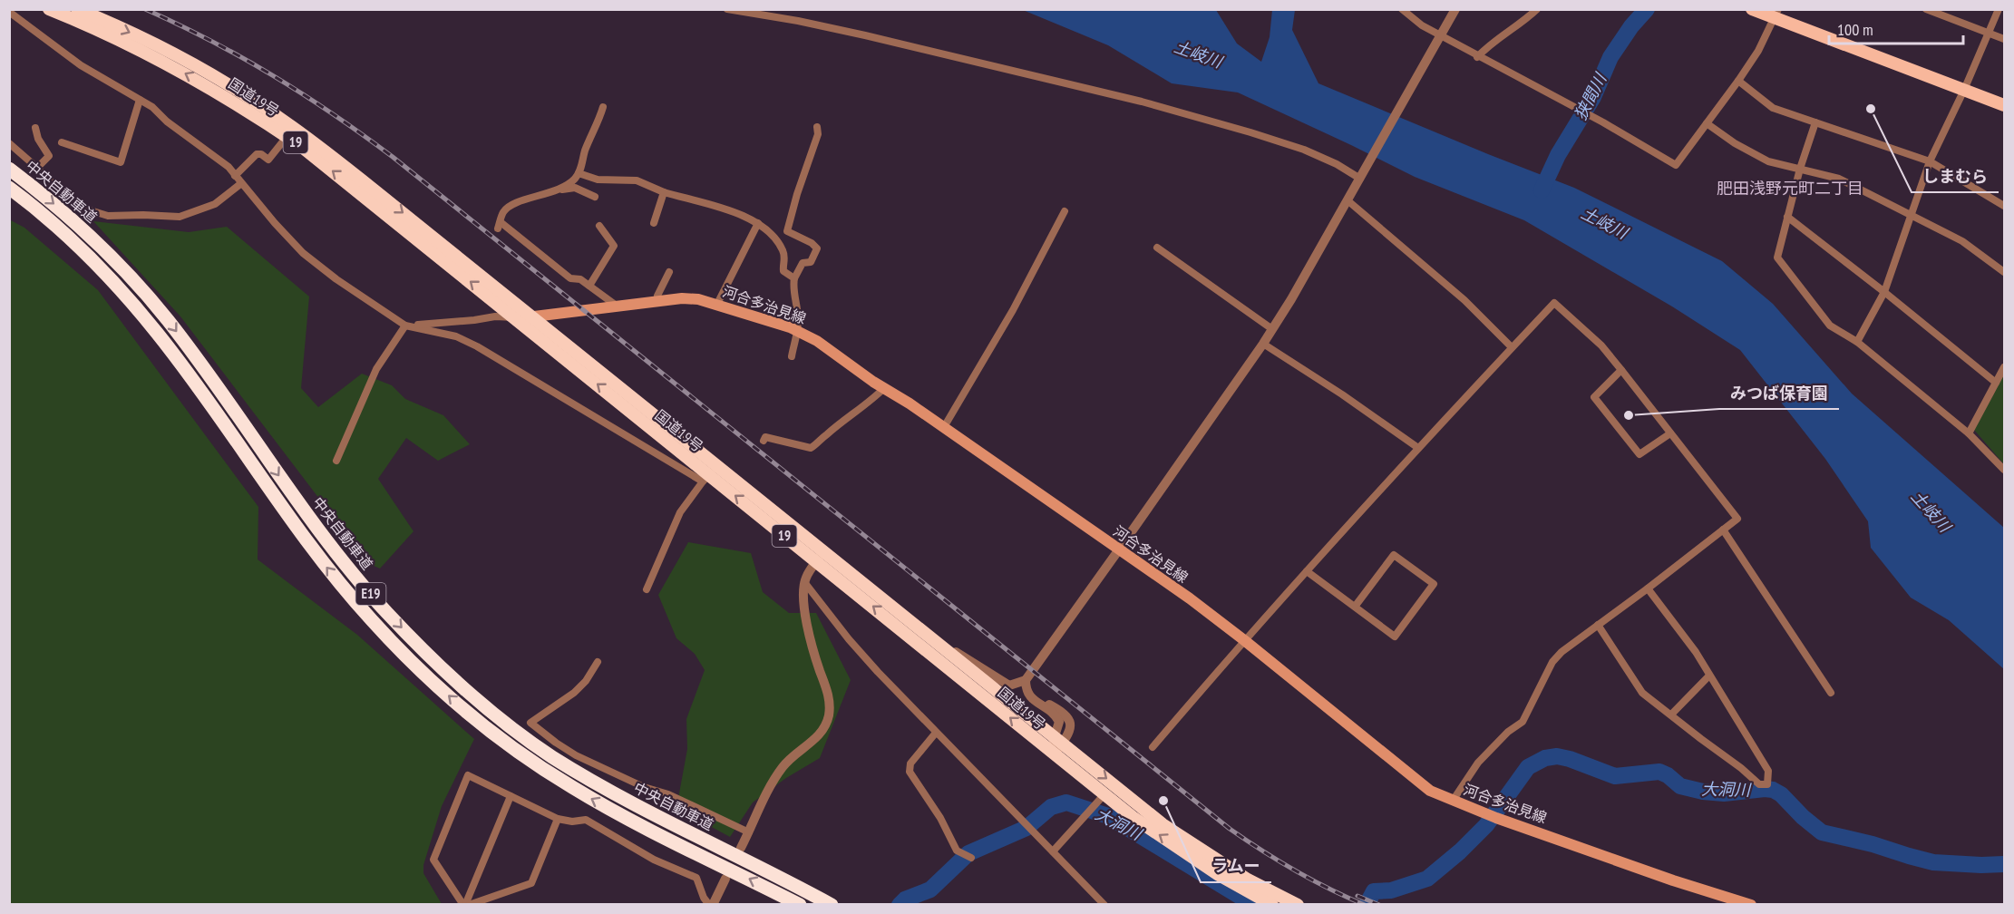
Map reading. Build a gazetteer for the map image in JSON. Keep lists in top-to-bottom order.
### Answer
{
  "streets": {
    "highway": [
      "国道19号",
      "19",
      "中央自動車道",
      "E19"
    ],
    "main road": ["河合多治見線"]
  },
  "crossings": [
    ["国道19号", "河合多治見線"]
  ],
  "districts": ["肥田浅野元町二丁目"],
  "water": ["土岐川", "狭間川", "大洞川"],
  "places": ["しまむら", "みつば保育園", "ラムー"],
  "scale_bar": "100 m"
}
